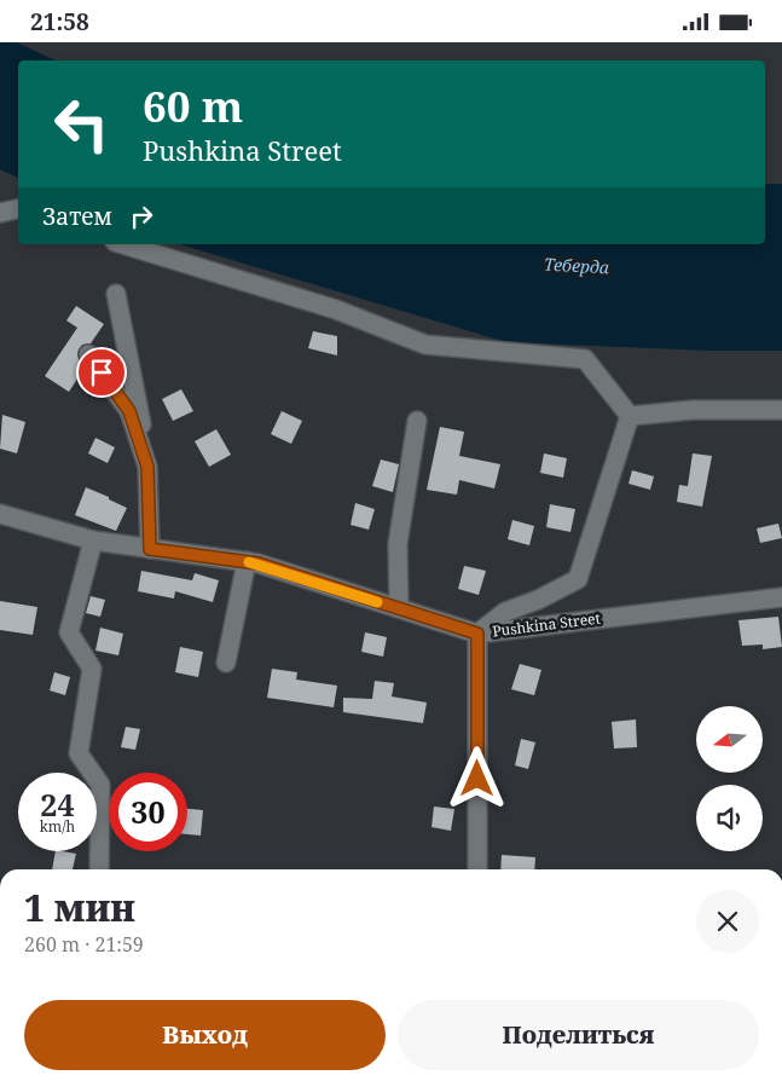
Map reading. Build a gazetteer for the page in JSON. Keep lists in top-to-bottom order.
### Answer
{
  "streets": {
    "street": ["Pushkina Street"]
  },
  "water": ["Теберда"],
  "north": "left",
  "page": {
    "status": "21:58",
    "turn": ["60 m", "Pushkina Street"],
    "then": "Затем",
    "speed": "24 km/h",
    "limit": "30",
    "heading": ["1 мин", "260 m · 21:59"],
    "buttons": ["Выход", "Поделиться"]
  }
}
